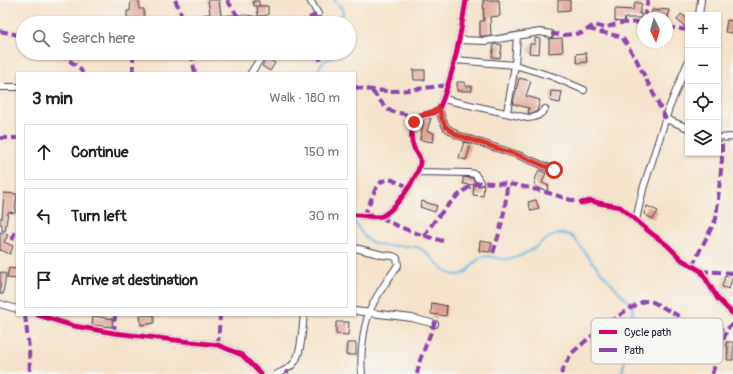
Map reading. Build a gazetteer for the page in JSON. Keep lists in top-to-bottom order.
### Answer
{
  "legend": ["Cycle path", "Path"],
  "north": "bottom",
  "page": {
    "map_buttons": ["+", "−"],
    "search": "Search here",
    "heading": ["3 min", "Walk · 180 m"],
    "list": [
      ["Continue", "150 m"],
      ["Turn left", "30 m"],
      "Arrive at destination"
    ]
  }
}
